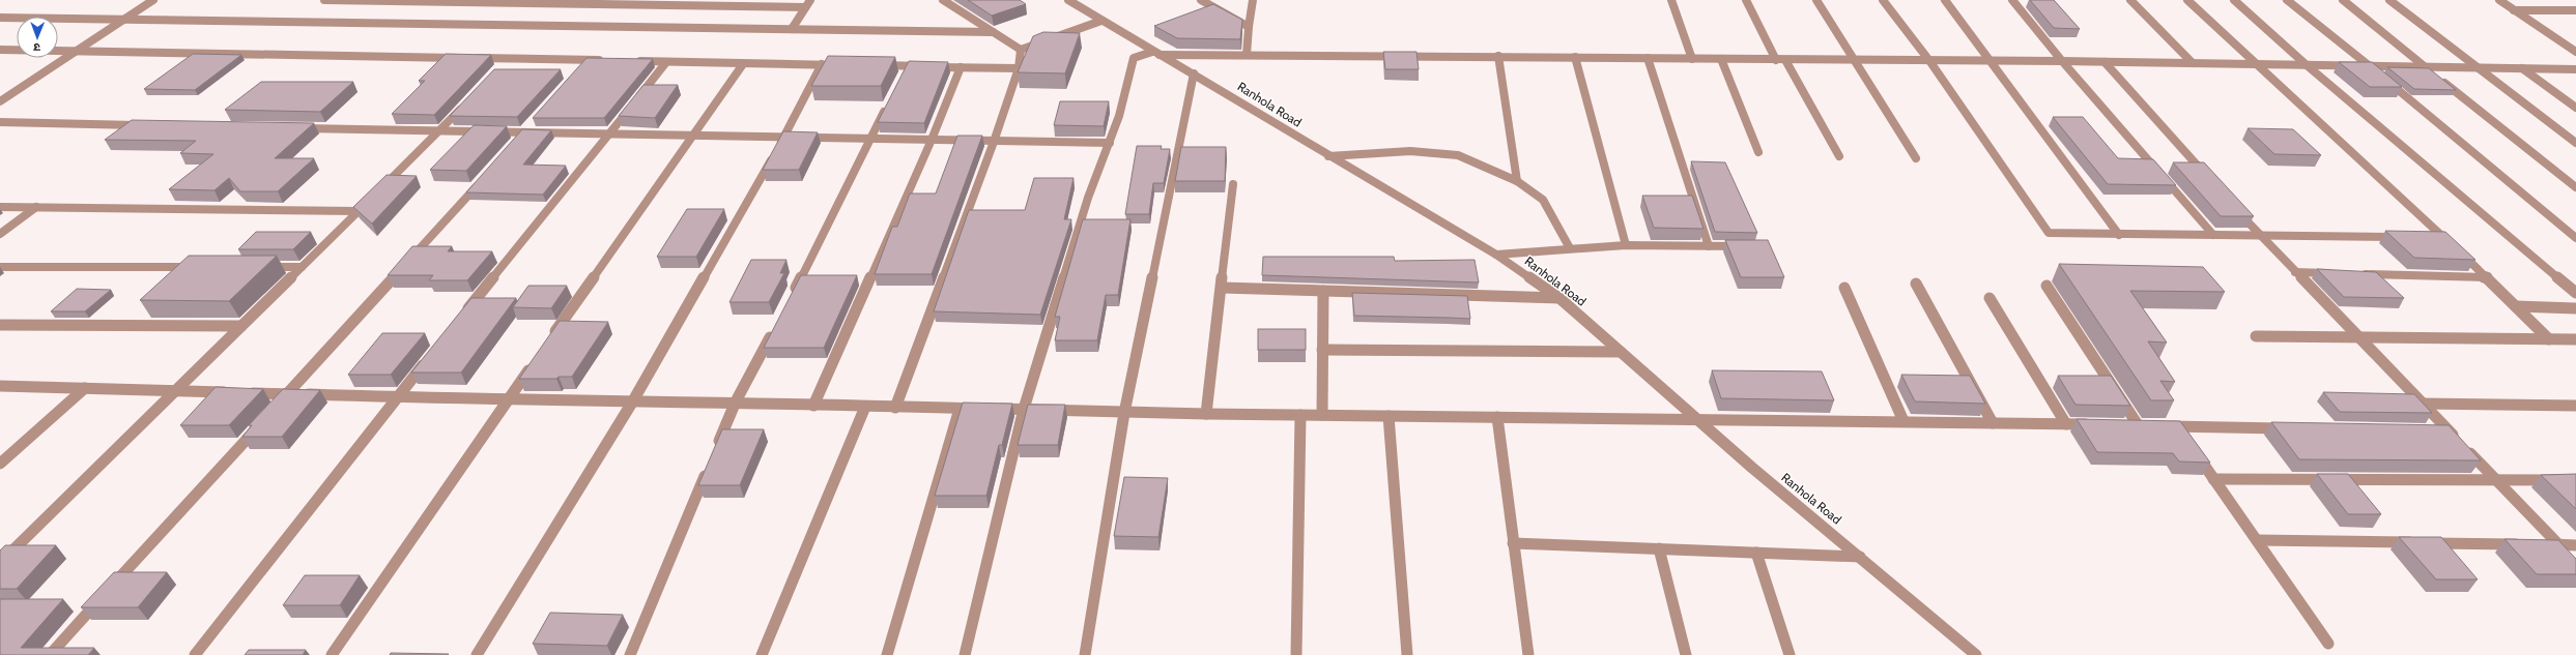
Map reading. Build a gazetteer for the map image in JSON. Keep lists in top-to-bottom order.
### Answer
{
  "streets": {
    "street": ["Ranhola Road"]
  },
  "north": "bottom"
}
